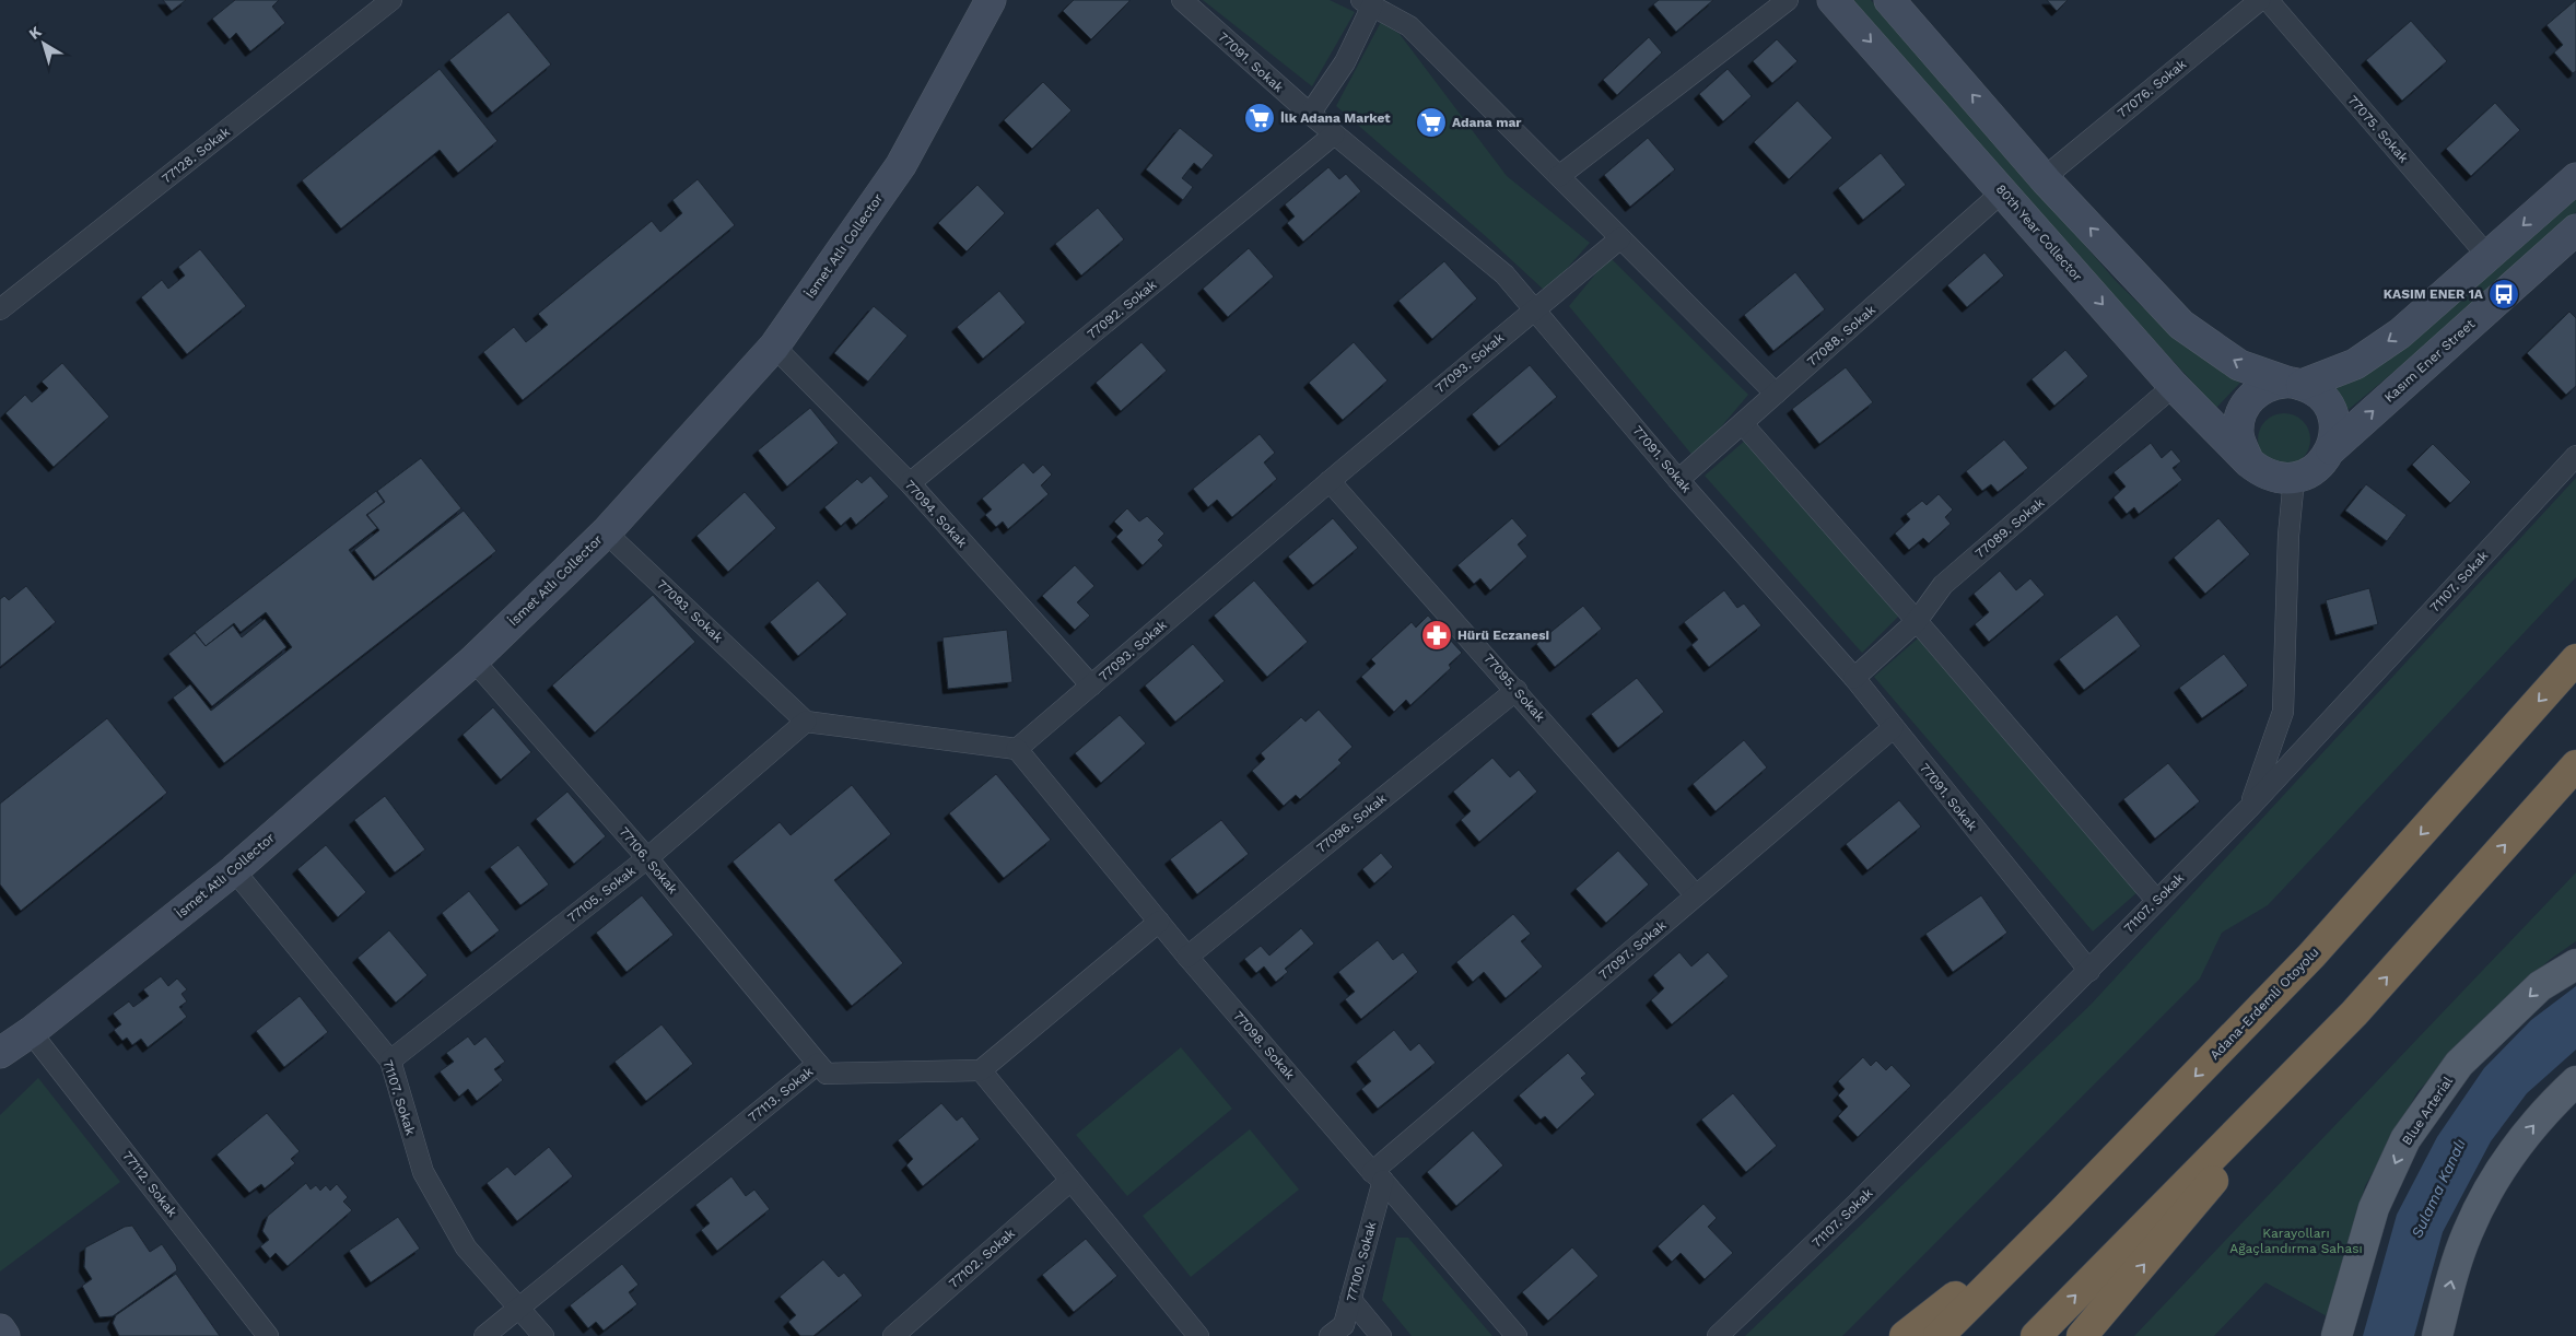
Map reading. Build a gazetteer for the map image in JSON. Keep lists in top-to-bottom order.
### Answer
{
  "streets": {
    "highway": ["Adana-Erdemli Otoyolu"],
    "main road": [
      "80th Year Collector",
      "İsmet Atlı Collector",
      "Kasım Ener Street",
      "Blue Arterial"
    ],
    "street": [
      "77091. Sokak",
      "77076. Sokak",
      "77075. Sokak",
      "77128. Sokak",
      "77092. Sokak",
      "77088. Sokak",
      "77093. Sokak",
      "77094. Sokak",
      "77089. Sokak",
      "71107. Sokak",
      "77095. Sokak",
      "77096. Sokak",
      "77106. Sokak",
      "77105. Sokak",
      "77097. Sokak",
      "77098. Sokak",
      "77113. Sokak",
      "77112. Sokak",
      "77102. Sokak",
      "77100. Sokak"
    ]
  },
  "crossings": [
    ["77091. Sokak", "77092. Sokak"],
    ["77091. Sokak", "77088. Sokak"],
    ["77091. Sokak", "77093. Sokak"],
    ["77091. Sokak", "77089. Sokak"],
    ["77091. Sokak", "71107. Sokak"],
    ["77091. Sokak", "77097. Sokak"],
    ["80th Year Collector", "77088. Sokak"],
    ["80th Year Collector", "Kasım Ener Street"],
    ["80th Year Collector", "77089. Sokak"],
    ["İsmet Atlı Collector", "77093. Sokak"],
    ["İsmet Atlı Collector", "77094. Sokak"],
    ["İsmet Atlı Collector", "71107. Sokak"],
    ["İsmet Atlı Collector", "77106. Sokak"],
    ["İsmet Atlı Collector", "77112. Sokak"],
    ["77092. Sokak", "77094. Sokak"],
    ["77093. Sokak", "77094. Sokak"],
    ["77093. Sokak", "77095. Sokak"],
    ["77093. Sokak", "77105. Sokak"],
    ["77093. Sokak", "77098. Sokak"],
    ["71107. Sokak", "77105. Sokak"],
    ["71107. Sokak", "77113. Sokak"],
    ["77095. Sokak", "77096. Sokak"],
    ["77095. Sokak", "77097. Sokak"],
    ["77096. Sokak", "77098. Sokak"],
    ["77106. Sokak", "77105. Sokak"],
    ["77106. Sokak", "77113. Sokak"],
    ["77097. Sokak", "77098. Sokak"],
    ["77097. Sokak", "77100. Sokak"],
    ["77098. Sokak", "77100. Sokak"]
  ],
  "water": ["Sulama Kanalı"],
  "parks": ["Karayolları Ağaçlandırma Sahası"],
  "places": {
    "supermarket": ["İlk Adana Market", "Adana mar"],
    "bus stop": ["KASIM ENER 1A"],
    "pharmacy": ["Hürü Eczanesi"]
  },
  "north": "top left"
}
